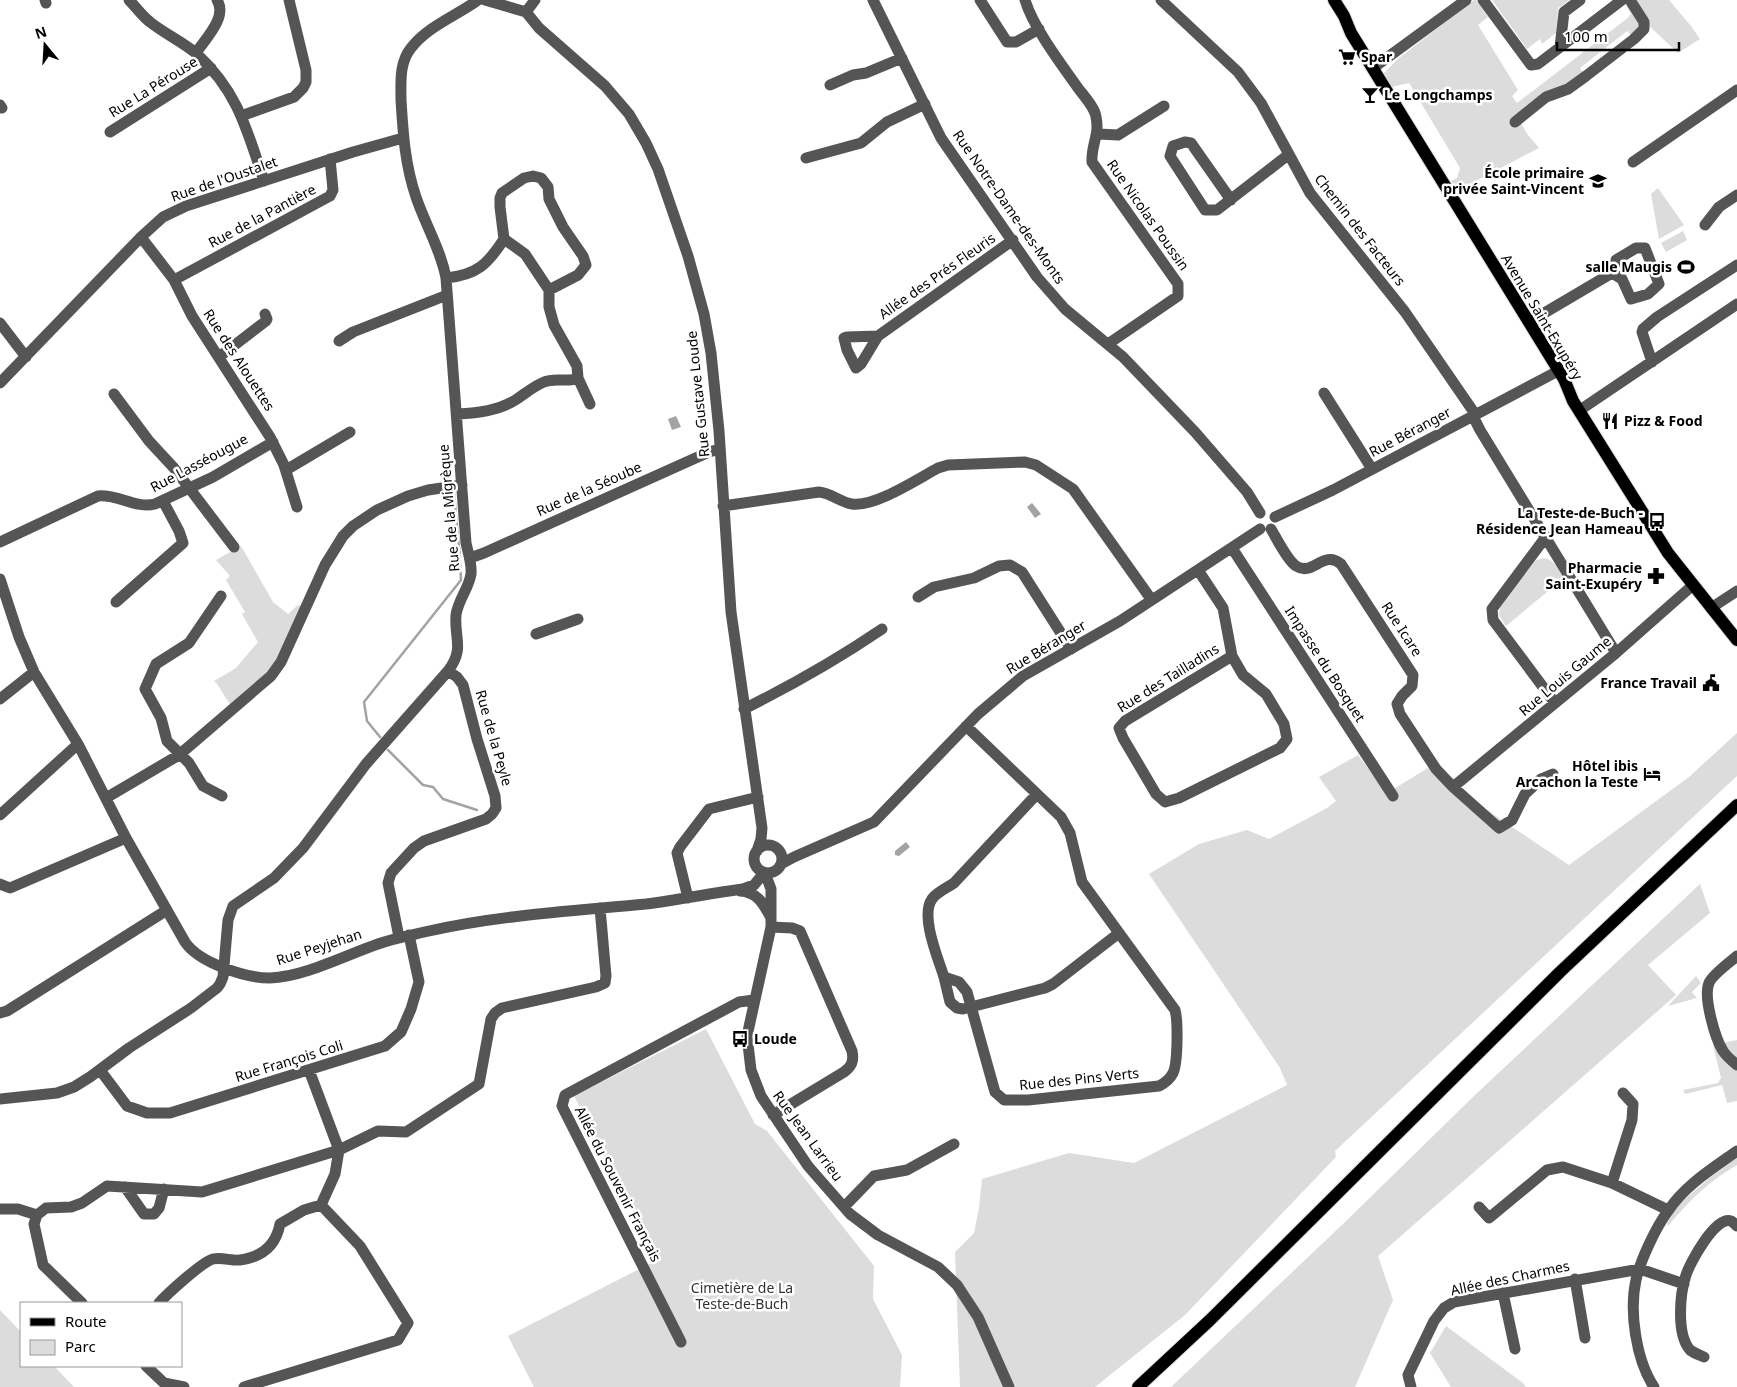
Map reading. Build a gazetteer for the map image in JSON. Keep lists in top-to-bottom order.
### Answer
{
  "streets": {
    "main road": ["Avenue Saint-Exupéry"],
    "street": [
      "Rue La Pérouse",
      "Rue de l'Oustalet",
      "Rue Notre-Dame-des-Monts",
      "Rue Nicolas Poussin",
      "Rue de la Pantière",
      "Chemin des Facteurs",
      "Allée des Prés Fleuris",
      "Rue des Alouettes",
      "Rue Gustave Loude",
      "Rue Béranger",
      "Rue Lasséougue",
      "Rue de la Séoube",
      "Rue de la Migrèque",
      "Rue Icare",
      "Impasse du Bosquet",
      "Rue Louis Gaume",
      "Rue des Tailladins",
      "Rue de la Peyle",
      "Rue Peyjehan",
      "Rue François Coli",
      "Rue des Pins Verts",
      "Rue Jean Larrieu",
      "Allée du Souvenir Français",
      "Allée des Charmes"
    ]
  },
  "crossings": [
    ["Rue de l'Oustalet", "Rue de la Pantière"],
    ["Rue de l'Oustalet", "Rue des Alouettes"],
    ["Rue de l'Oustalet", "Rue de la Migrèque"],
    ["Rue Notre-Dame-des-Monts", "Rue Nicolas Poussin"],
    ["Rue Notre-Dame-des-Monts", "Allée des Prés Fleuris"],
    ["Rue Notre-Dame-des-Monts", "Rue Béranger"],
    ["Rue Notre-Dame-des-Monts", "Rue Icare"],
    ["Rue de la Pantière", "Rue des Alouettes"],
    ["Chemin des Facteurs", "Rue Béranger"],
    ["Chemin des Facteurs", "Rue Louis Gaume"],
    ["Avenue Saint-Exupéry", "Rue Béranger"],
    ["Avenue Saint-Exupéry", "Rue Louis Gaume"],
    ["Rue des Alouettes", "Rue Lasséougue"],
    ["Rue Gustave Loude", "Rue Béranger"],
    ["Rue Gustave Loude", "Rue de la Séoube"],
    ["Rue Gustave Loude", "Rue Peyjehan"],
    ["Rue Gustave Loude", "Rue Jean Larrieu"],
    ["Rue Béranger", "Rue Icare"],
    ["Rue Béranger", "Impasse du Bosquet"],
    ["Rue Béranger", "Rue des Tailladins"],
    ["Rue Béranger", "Rue Peyjehan"],
    ["Rue Béranger", "Rue des Pins Verts"],
    ["Rue Béranger", "Rue Jean Larrieu"],
    ["Rue de la Séoube", "Rue de la Migrèque"],
    ["Rue de la Migrèque", "Rue de la Peyle"],
    ["Rue de la Migrèque", "Rue Peyjehan"],
    ["Rue de la Migrèque", "Rue François Coli"],
    ["Rue Icare", "Rue Louis Gaume"],
    ["Rue de la Peyle", "Rue Peyjehan"],
    ["Rue de la Peyle", "Rue François Coli"],
    ["Rue Peyjehan", "Rue François Coli"],
    ["Rue Peyjehan", "Rue Jean Larrieu"],
    ["Rue Jean Larrieu", "Allée du Souvenir Français"]
  ],
  "parks": ["Cimetière de La Teste-de-Buch"],
  "places": {
    "supermarket": ["Spar"],
    "bar": ["Le Longchamps"],
    "school or university": ["École primaire privée Saint-Vincent"],
    "sports": ["salle Maugis"],
    "restaurant": ["Pizz & Food"],
    "bus stop": ["La Teste-de-Buch - Résidence Jean Hameau", "Loude"],
    "pharmacy": ["Pharmacie Saint-Exupéry"],
    "public building": ["France Travail"],
    "hotel": ["Hôtel ibis Arcachon la Teste"]
  },
  "legend": ["Route", "Parc"],
  "scale_bar": "100 m",
  "north": "top"
}
